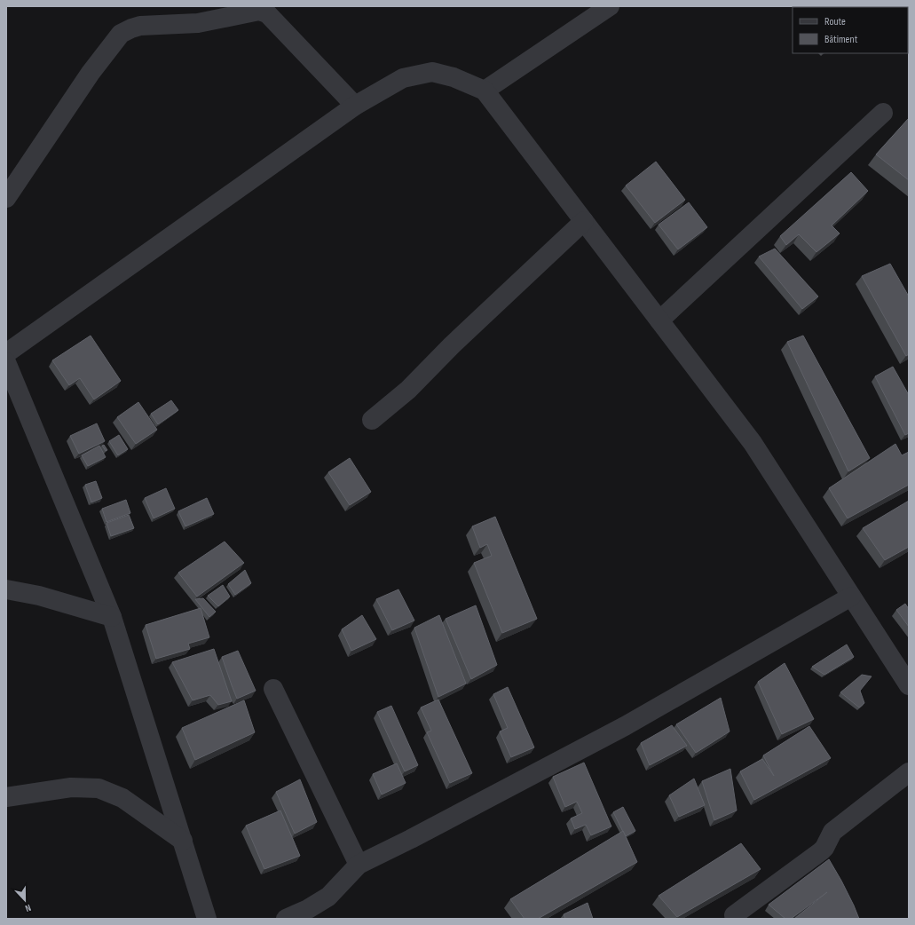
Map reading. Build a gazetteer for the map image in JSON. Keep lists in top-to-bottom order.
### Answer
{
  "legend": ["Route", "Bâtiment"],
  "north": "bottom"
}
